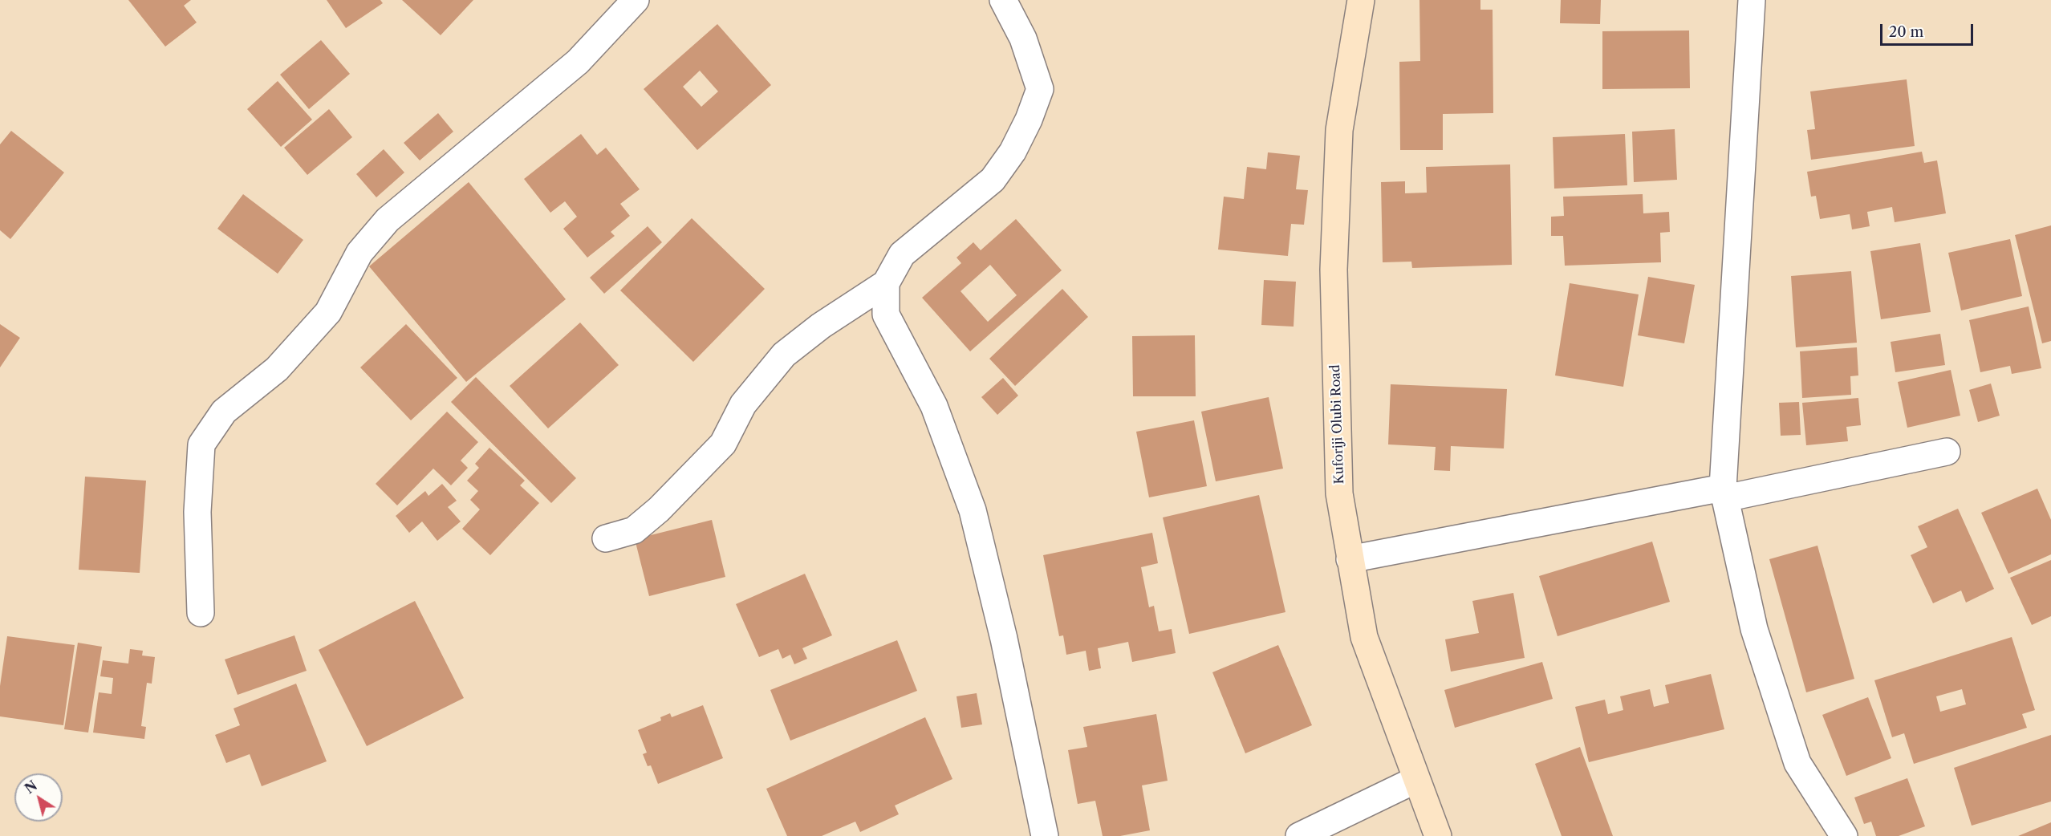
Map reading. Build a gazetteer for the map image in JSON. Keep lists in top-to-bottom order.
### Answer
{
  "streets": {
    "street": ["Kuforiji Olubi Road"]
  },
  "scale_bar": "20 m",
  "north": "top left"
}
